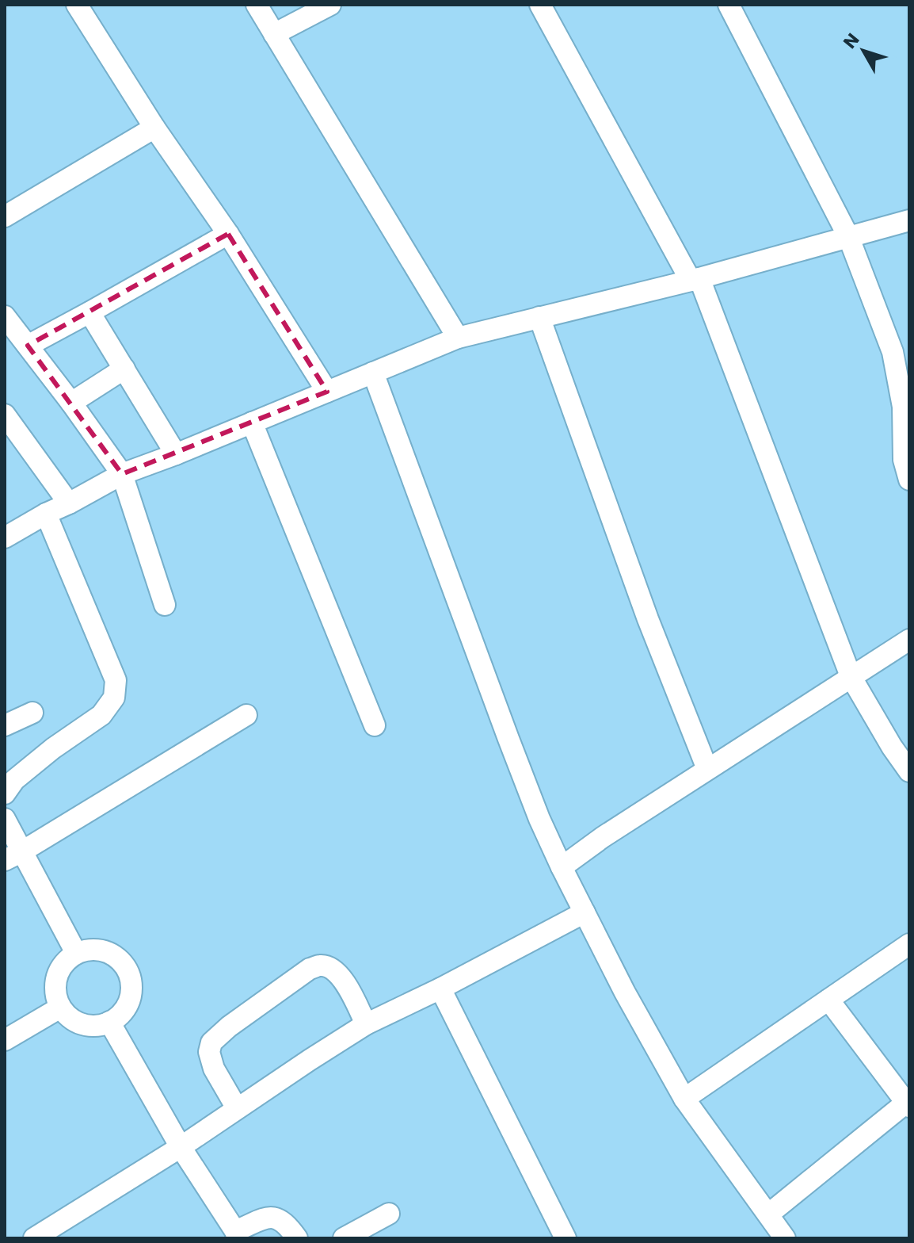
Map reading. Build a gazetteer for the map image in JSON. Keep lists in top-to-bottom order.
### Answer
{
  "north": "top left"
}
